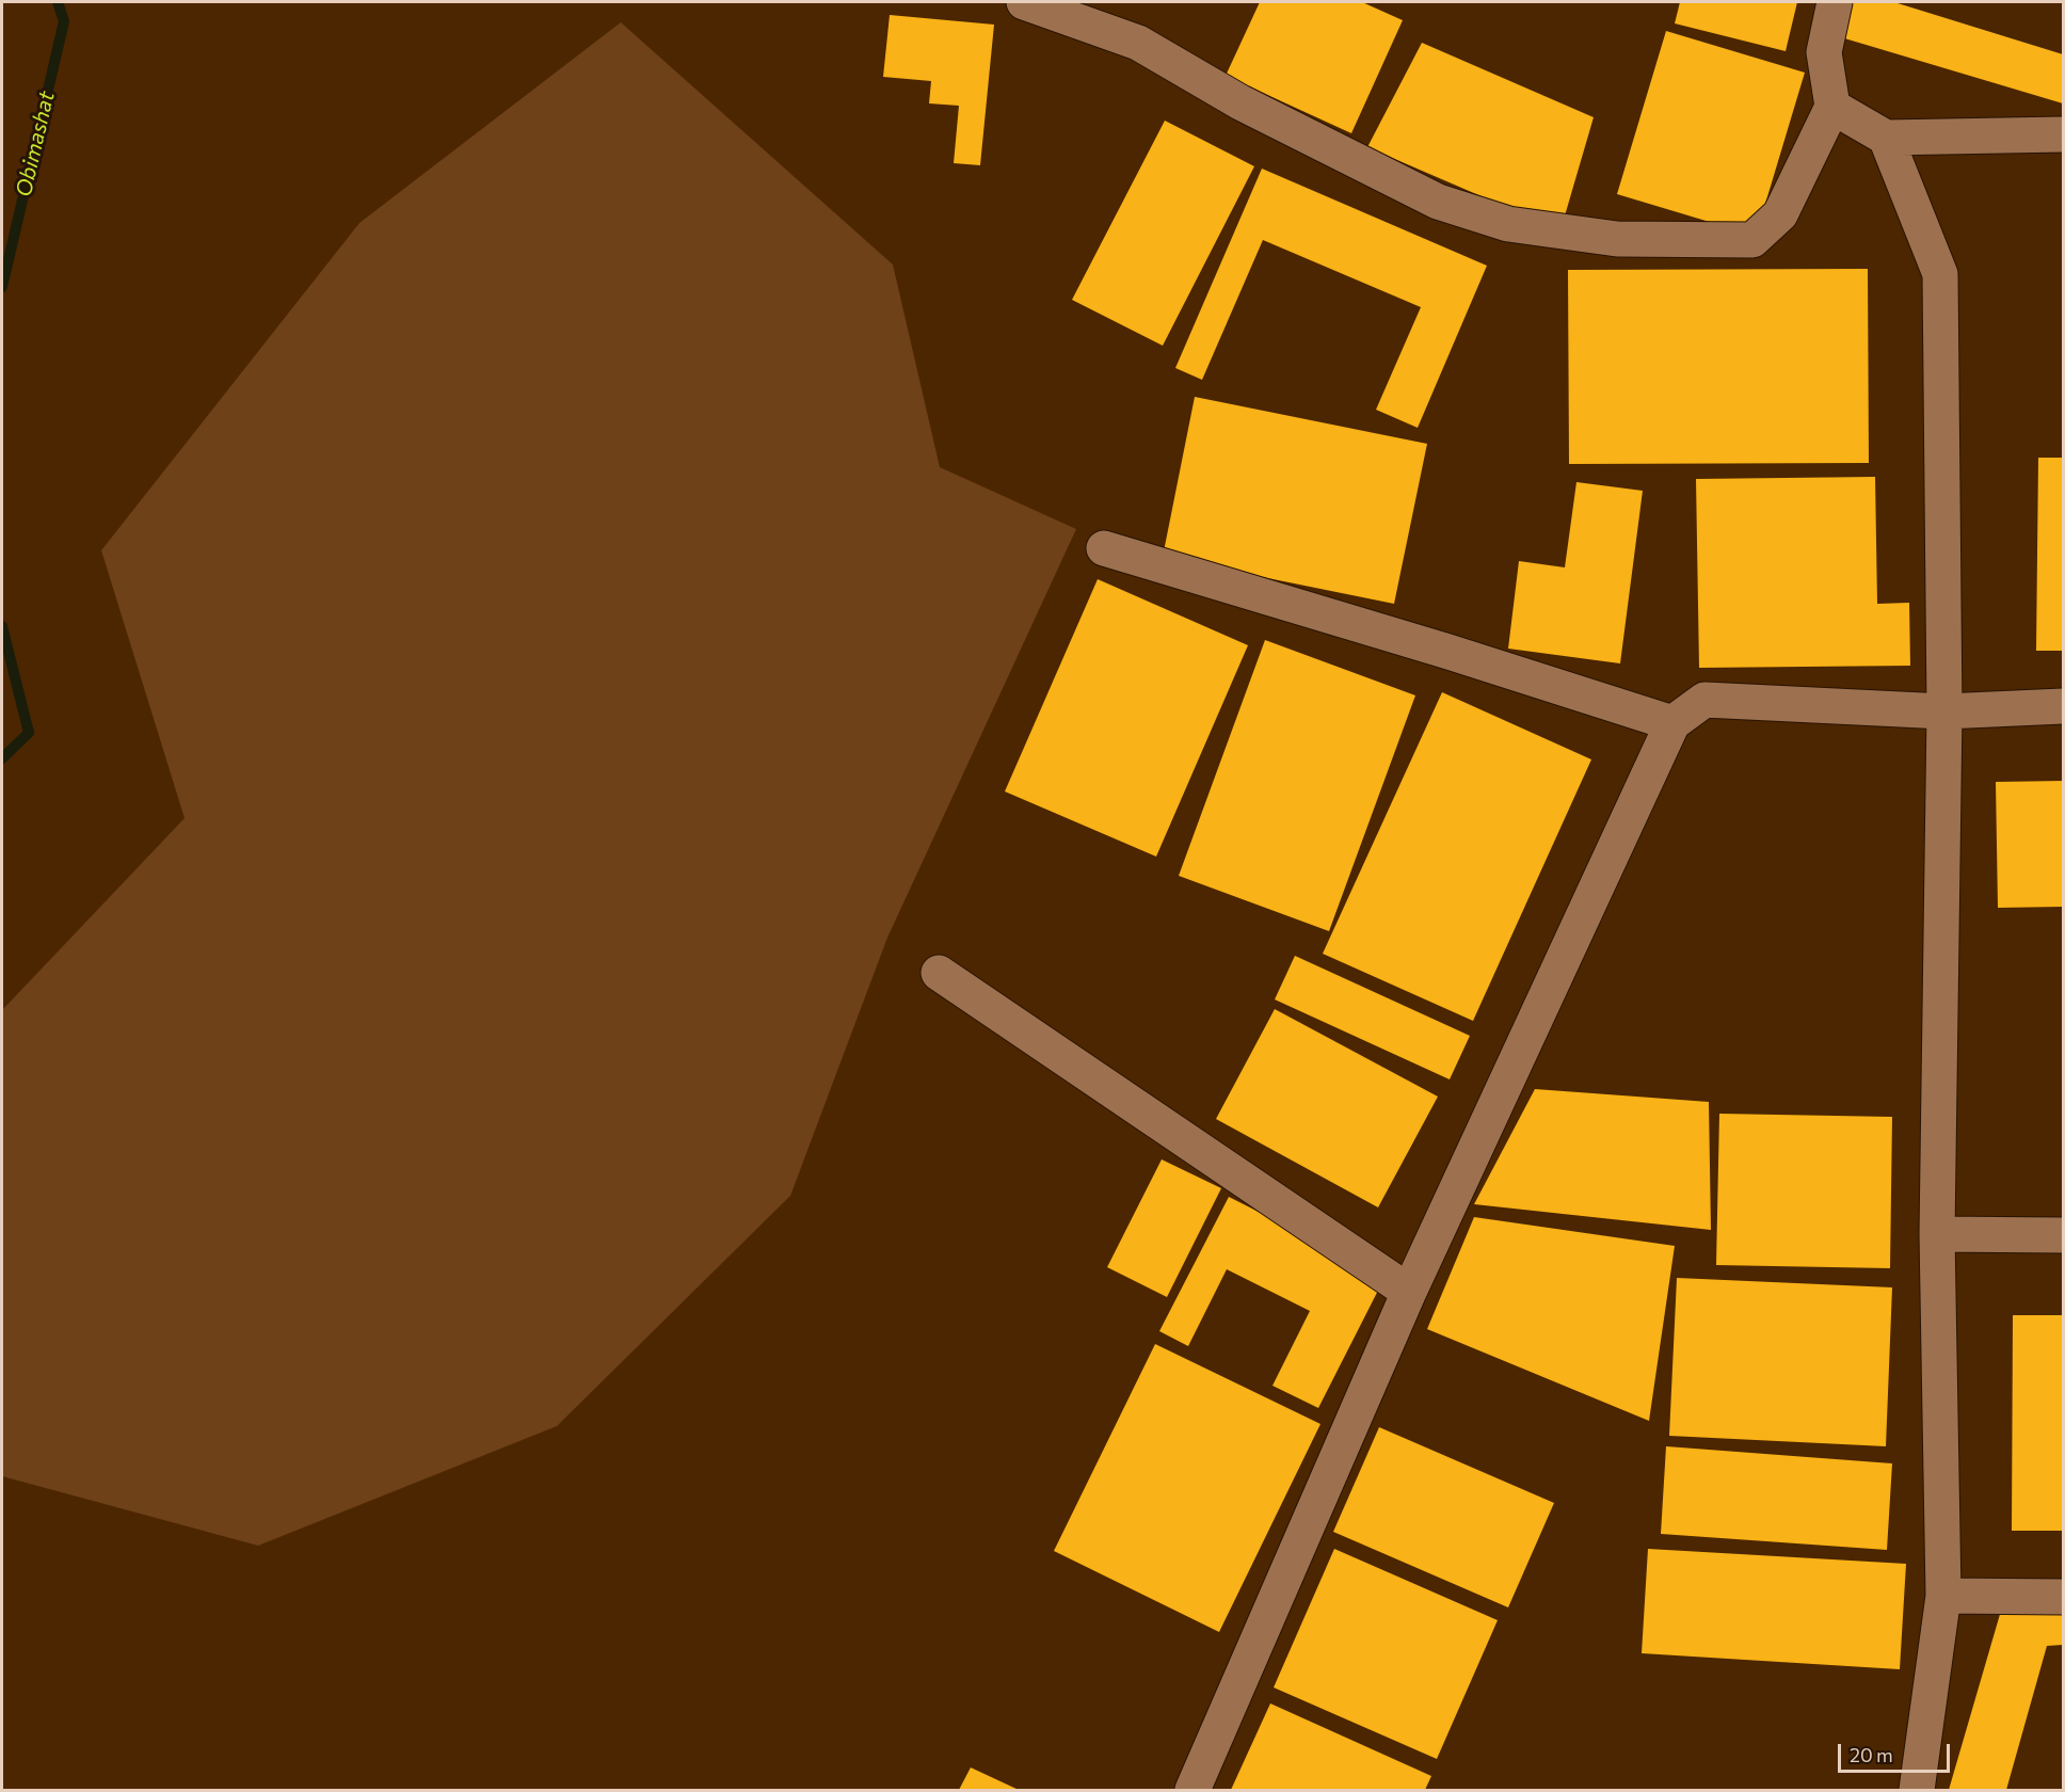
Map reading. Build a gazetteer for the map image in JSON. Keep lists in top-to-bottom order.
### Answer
{
  "water": ["Obimashat"],
  "scale_bar": "20 m"
}
